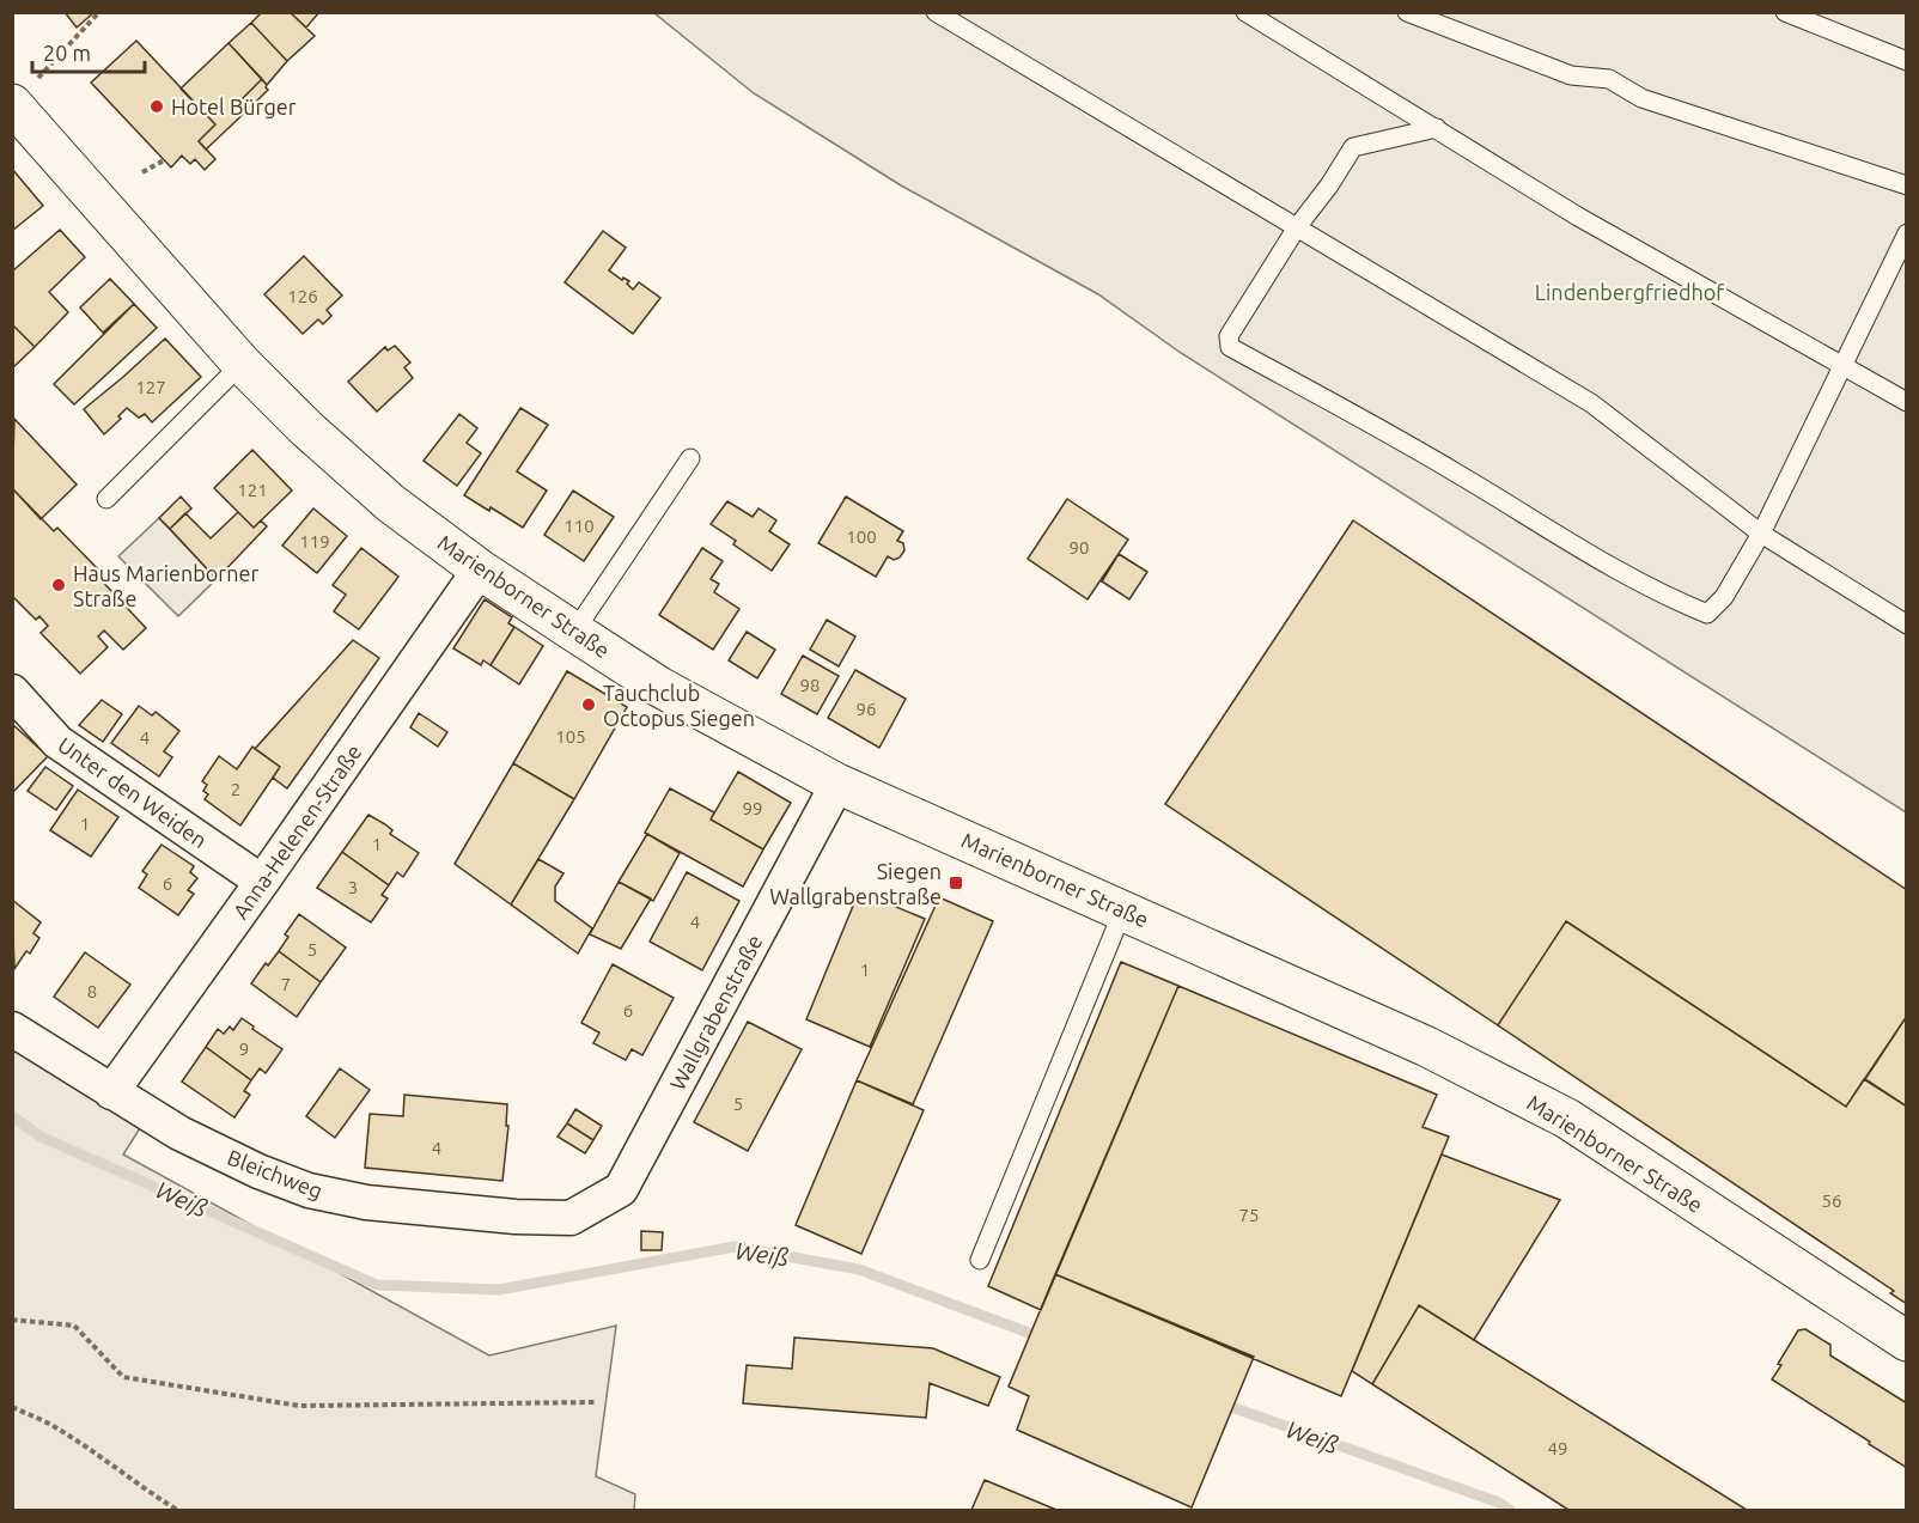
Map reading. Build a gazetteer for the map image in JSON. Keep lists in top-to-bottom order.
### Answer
{
  "streets": {
    "main road": ["Marienborner Straße"],
    "street": [
      "Unter den Weiden",
      "Anna-Helenen-Straße",
      "Wallgrabenstraße",
      "Bleichweg"
    ]
  },
  "crossings": [
    ["Marienborner Straße", "Anna-Helenen-Straße"],
    ["Marienborner Straße", "Wallgrabenstraße"],
    ["Unter den Weiden", "Anna-Helenen-Straße"],
    ["Anna-Helenen-Straße", "Bleichweg"],
    ["Wallgrabenstraße", "Bleichweg"]
  ],
  "water": ["Weiß"],
  "parks": ["Lindenbergfriedhof"],
  "places": {
    "other": ["Hotel Bürger", "Haus Marienborner Straße", "Tauchclub Octopus Siegen"],
    "transit": ["Siegen Wallgrabenstraße"]
  },
  "house_numbers": [
    "126",
    "127",
    "121",
    "110",
    "100",
    "119",
    "90",
    "98",
    "96",
    "105",
    "4",
    "2",
    "99",
    "1",
    "1",
    "6",
    "3",
    "4",
    "5",
    "1",
    "7",
    "8",
    "6",
    "9",
    "5",
    "4",
    "56",
    "75",
    "49"
  ],
  "scale_bar": "20 m"
}
